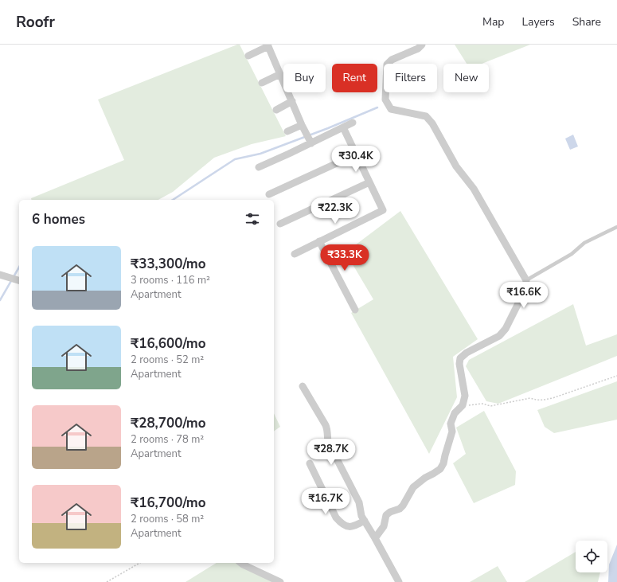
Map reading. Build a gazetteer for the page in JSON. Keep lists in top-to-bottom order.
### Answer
{
  "page": {
    "header": "Roofr",
    "nav": ["Map", "Layers", "Share"],
    "chip": [
      "Buy",
      "Rent",
      "Filters",
      "New"
    ],
    "price": [
      "₹30.4K",
      "₹22.3K",
      "₹33.3K",
      "₹16.6K",
      "₹28.7K",
      "₹16.7K"
    ],
    "heading": "6 homes",
    "list": [
      {
        "name": "₹33,300/mo",
        "note": "3 rooms · 116 m² · Apartment"
      },
      {
        "name": "₹16,600/mo",
        "note": "2 rooms · 52 m² · Apartment"
      },
      {
        "name": "₹28,700/mo",
        "note": "2 rooms · 78 m² · Apartment"
      },
      {
        "name": "₹16,700/mo",
        "note": "2 rooms · 58 m² · Apartment"
      }
    ]
  }
}
